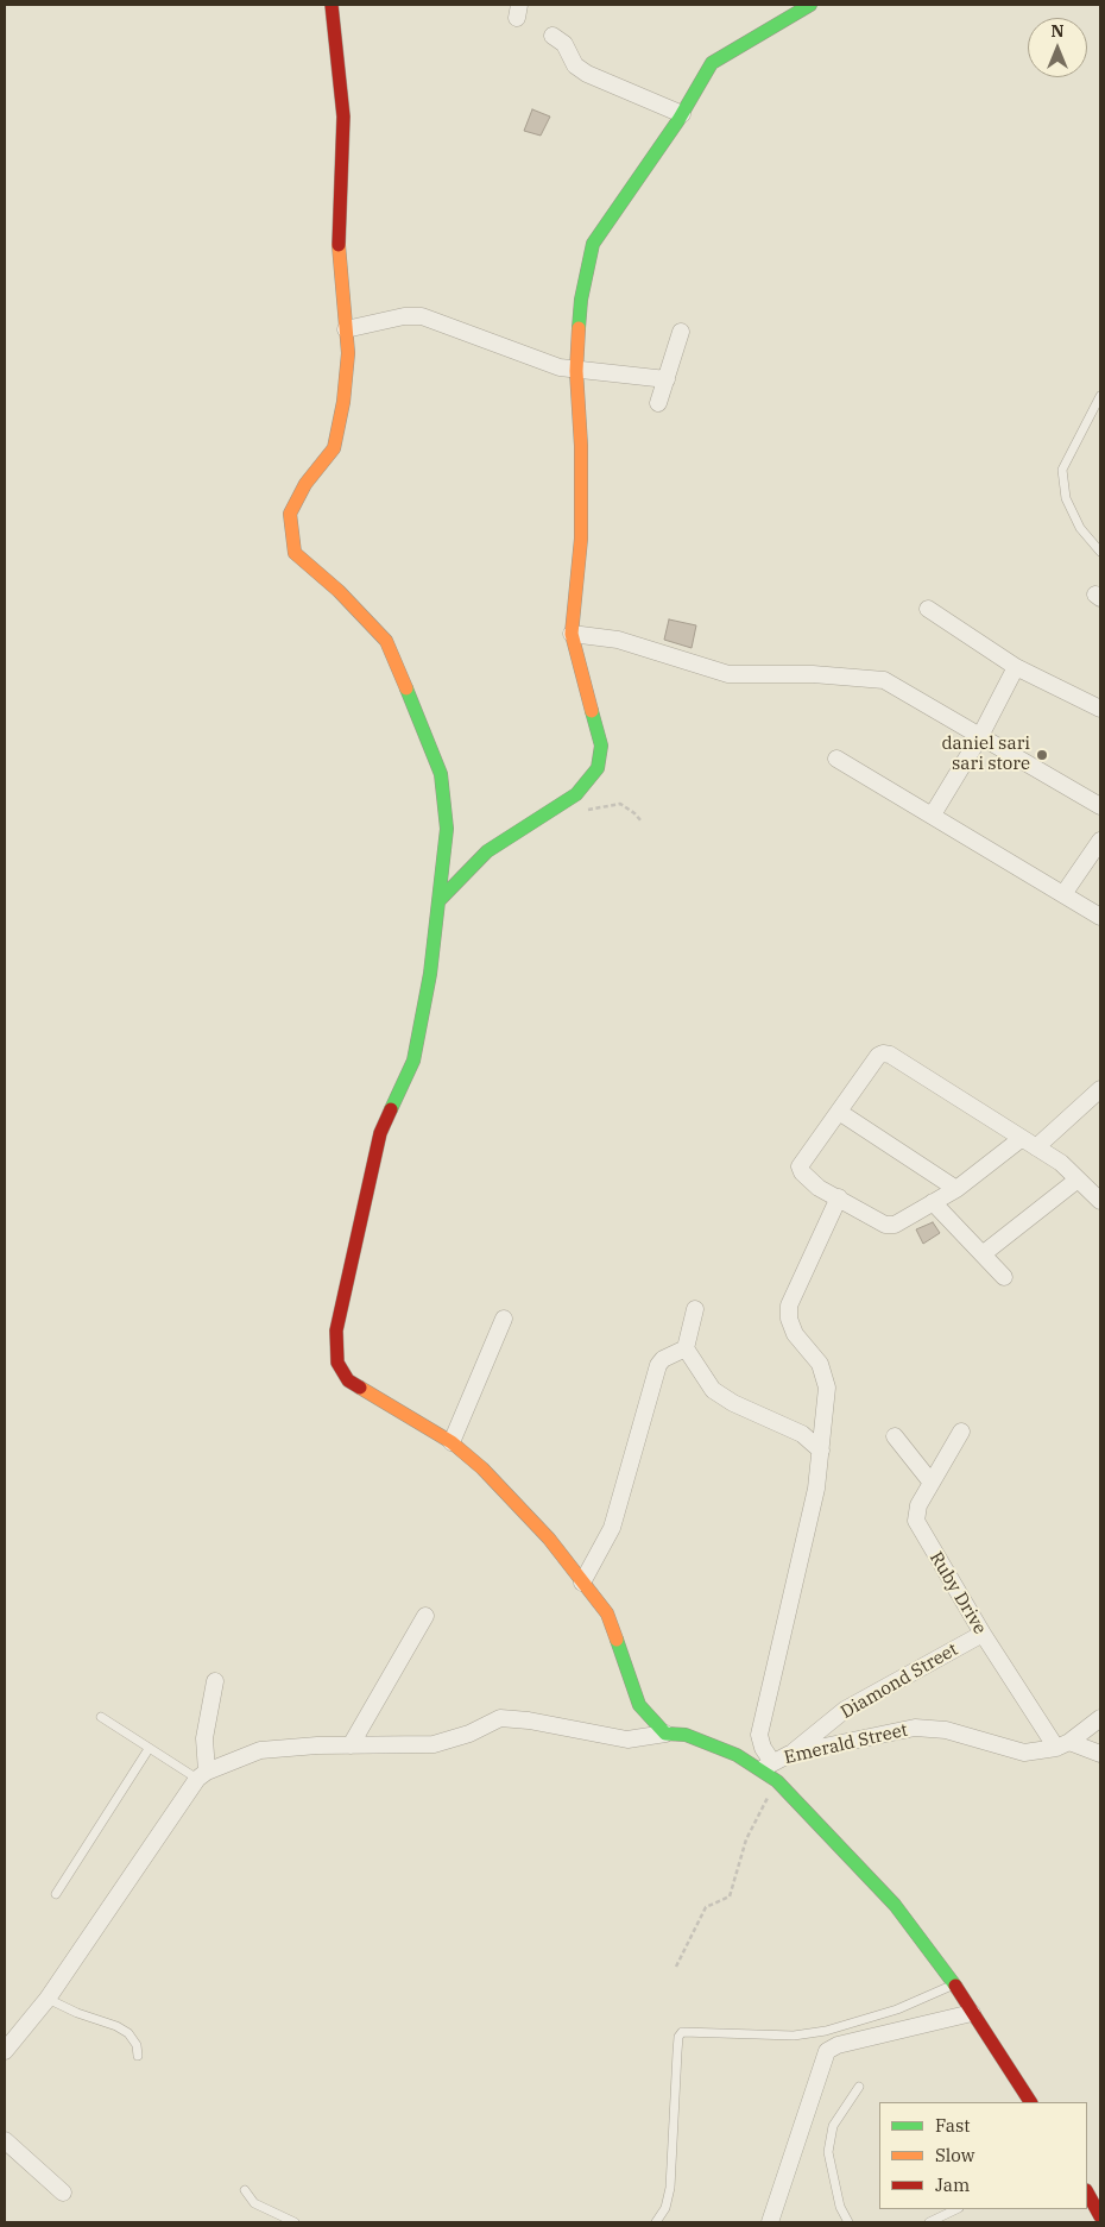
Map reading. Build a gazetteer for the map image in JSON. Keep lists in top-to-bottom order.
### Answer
{
  "streets": {
    "street": ["Ruby Drive", "Diamond Street", "Emerald Street"]
  },
  "crossings": [
    ["Ruby Drive", "Diamond Street"],
    ["Ruby Drive", "Emerald Street"],
    ["Diamond Street", "Emerald Street"]
  ],
  "places": ["daniel sari sari store"],
  "legend": ["Fast", "Slow", "Jam"],
  "north": "top"
}
